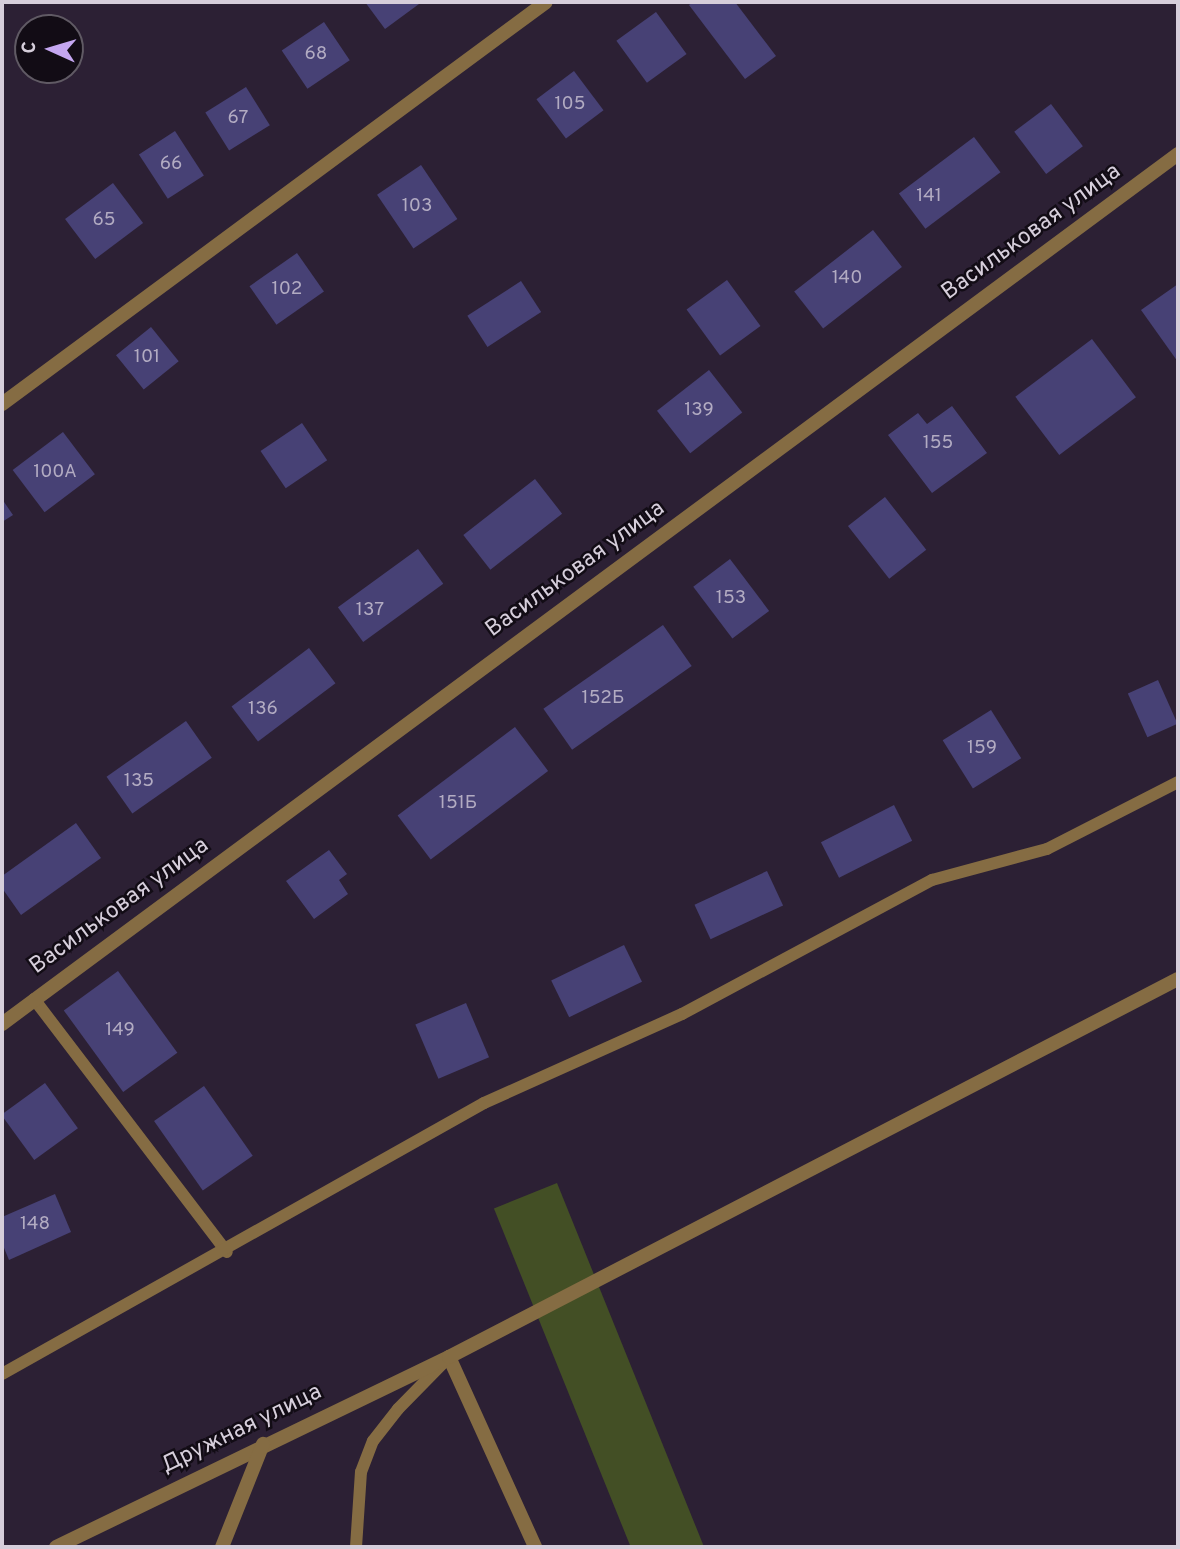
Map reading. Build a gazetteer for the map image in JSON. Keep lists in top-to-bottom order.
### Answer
{
  "streets": {
    "street": ["Васильковая улица", "Дружная улица"]
  },
  "house_numbers": [
    "68",
    "105",
    "67",
    "66",
    "141",
    "103",
    "65",
    "140",
    "102",
    "101",
    "139",
    "155",
    "100А",
    "153",
    "137",
    "152Б",
    "136",
    "159",
    "135",
    "151Б",
    "149",
    "148"
  ],
  "north": "left"
}
